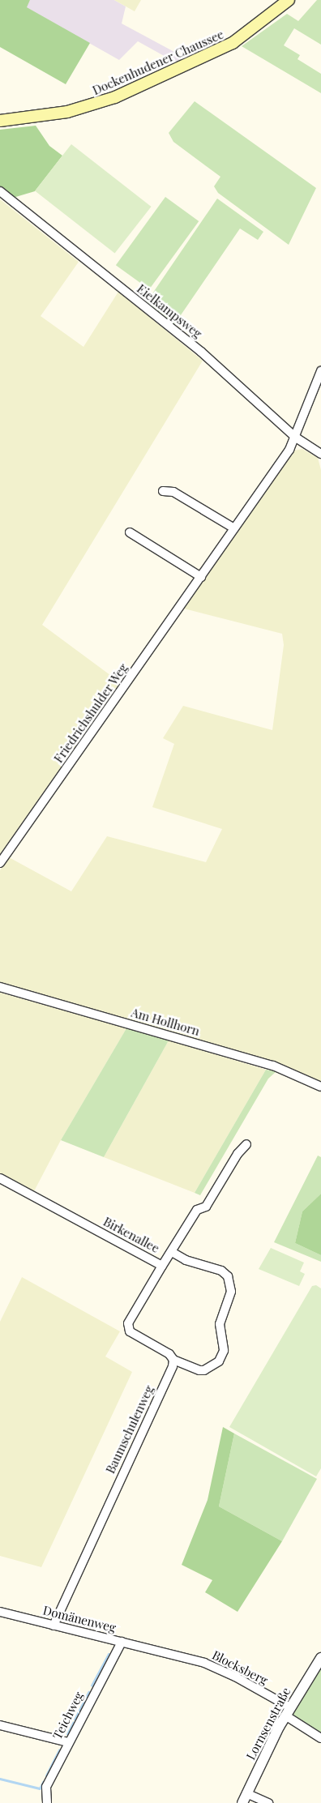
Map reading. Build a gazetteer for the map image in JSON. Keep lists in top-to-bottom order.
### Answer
{
  "streets": {
    "main road": ["Dockenhudener Chaussee"],
    "street": [
      "Eielkampsweg",
      "Friedrichshulder Weg",
      "Am Hollhorn",
      "Birkenallee",
      "Baumschulenweg",
      "Domänenweg",
      "Blocksberg",
      "Teichweg",
      "Lornsenstraße"
    ]
  },
  "crossings": [
    ["Eielkampsweg", "Friedrichshulder Weg"],
    ["Baumschulenweg", "Domänenweg"],
    ["Domänenweg", "Blocksberg"],
    ["Domänenweg", "Teichweg"],
    ["Blocksberg", "Lornsenstraße"]
  ]
}
